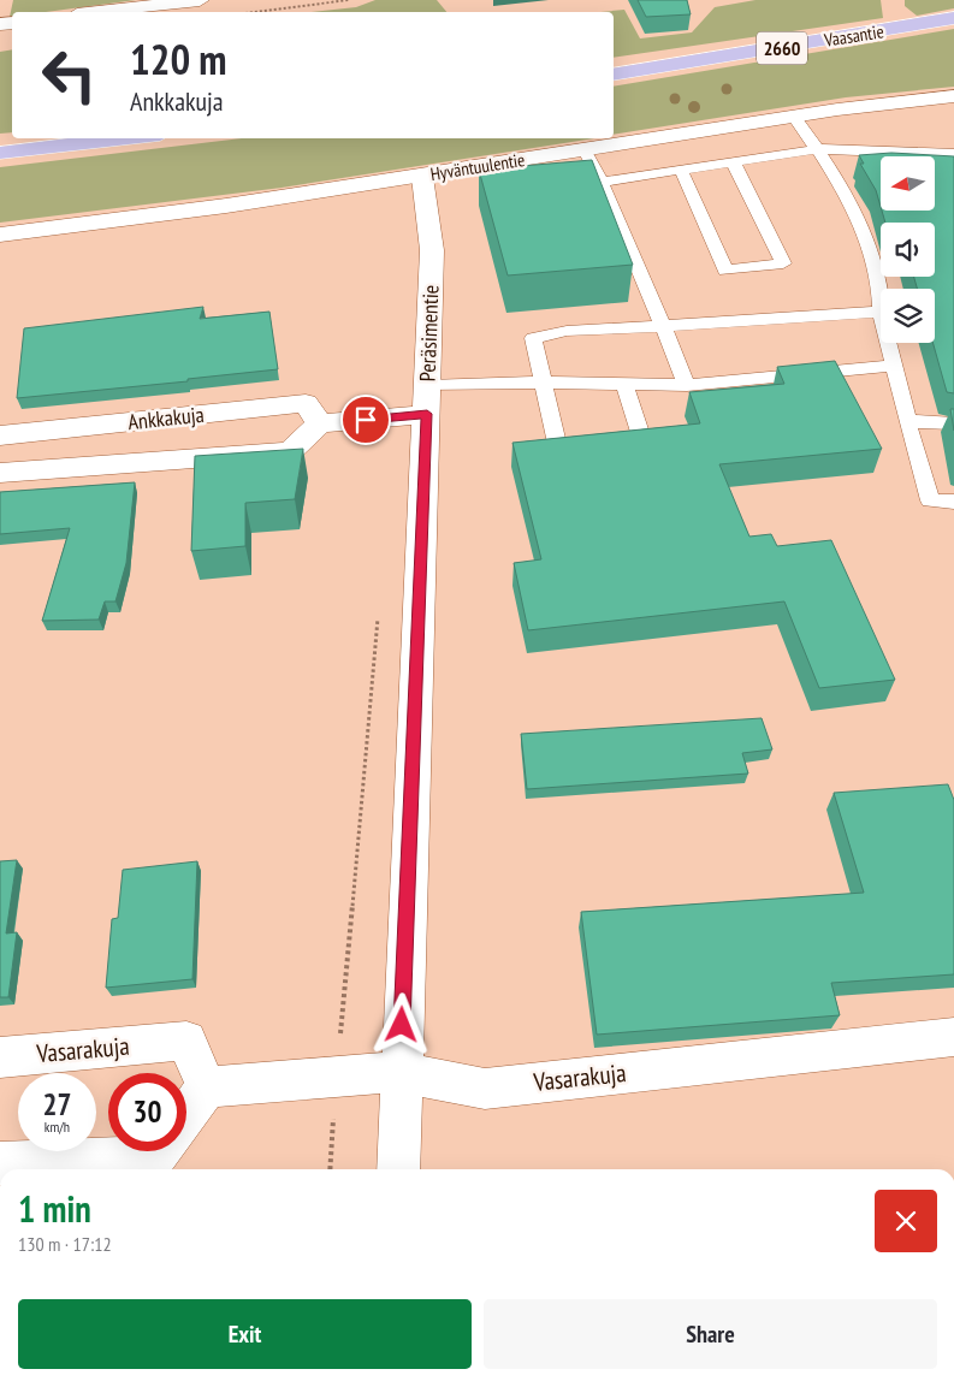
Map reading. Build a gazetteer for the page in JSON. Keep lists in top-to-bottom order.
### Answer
{
  "streets": {
    "main road": ["Vaasantie", "2660"],
    "street": [
      "Hyväntuulentie",
      "Peräsimentie",
      "Ankkakuja",
      "Vasarakuja"
    ]
  },
  "crossings": [
    ["Hyväntuulentie", "Peräsimentie"],
    ["Peräsimentie", "Vasarakuja"]
  ],
  "north": "left",
  "page": {
    "turn": ["120 m", "Ankkakuja"],
    "speed": "27 km/h",
    "limit": "30",
    "heading": ["1 min", "130 m · 17:12"],
    "buttons": ["Exit", "Share"]
  }
}
